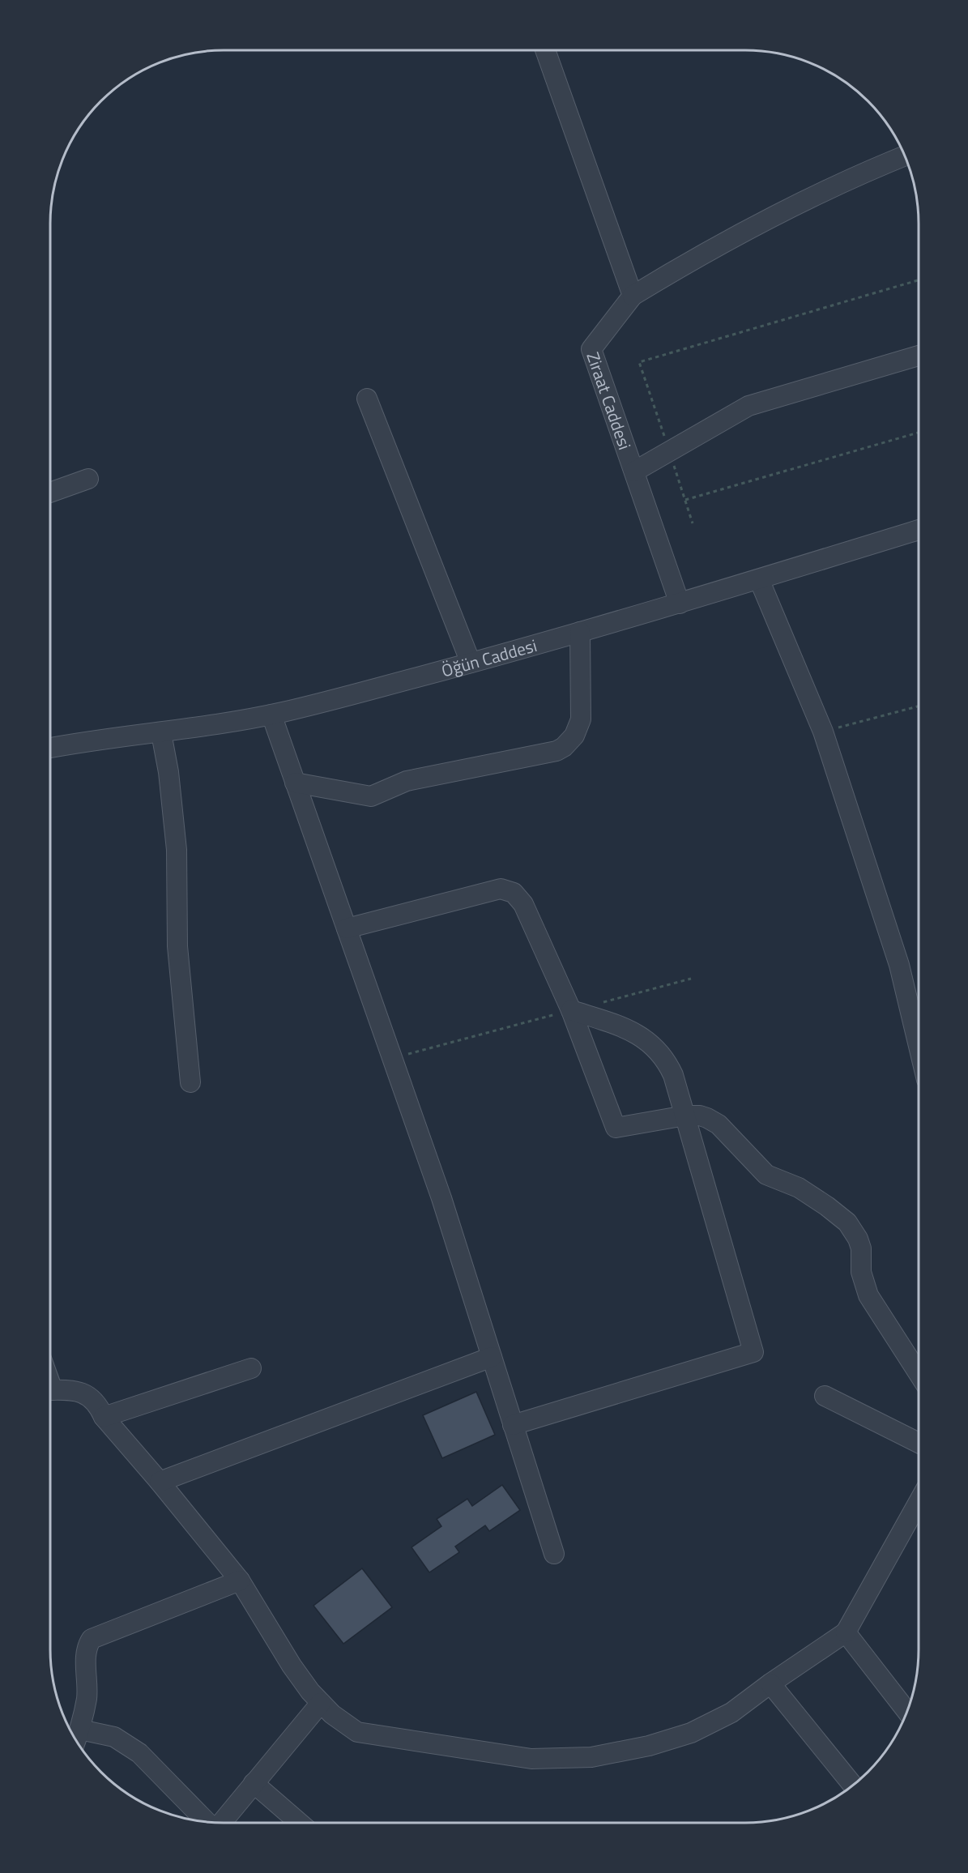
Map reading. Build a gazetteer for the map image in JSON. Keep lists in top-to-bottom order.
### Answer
{
  "streets": {
    "street": ["Ziraat Caddesi", "Öğün Caddesi"]
  },
  "crossings": [
    ["Ziraat Caddesi", "Öğün Caddesi"]
  ]
}
